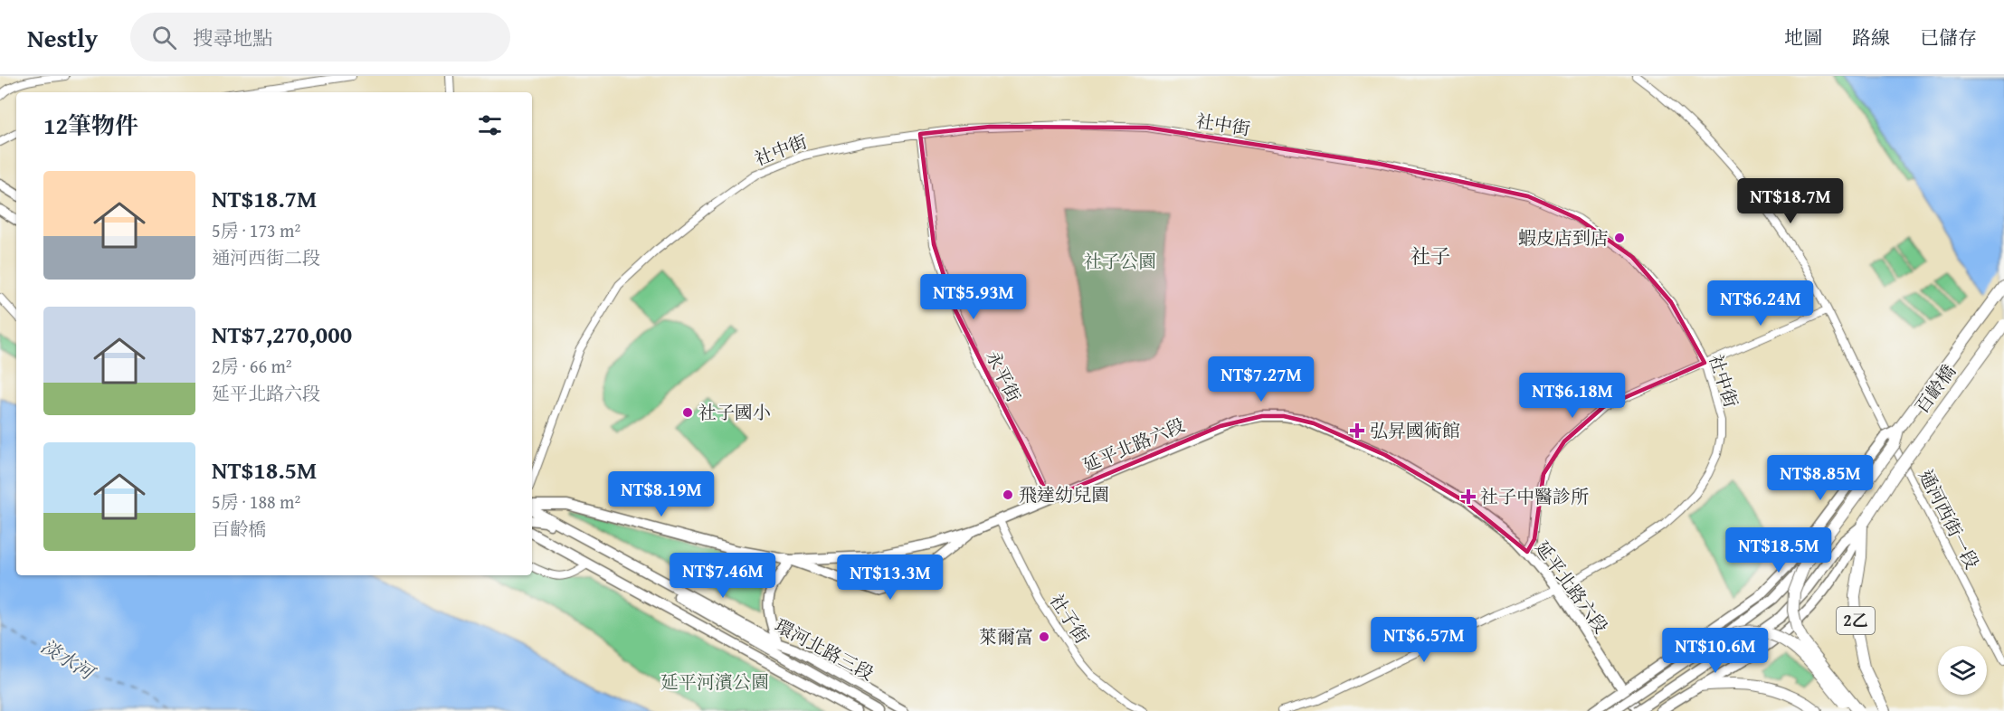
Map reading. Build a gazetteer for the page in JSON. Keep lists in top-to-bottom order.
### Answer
{
  "streets": {
    "main road": ["百齡橋", "2乙"],
    "street": [
      "社中街",
      "永平街",
      "延平北路六段",
      "通河西街一段",
      "社子街",
      "環河北路三段"
    ]
  },
  "crossings": [
    ["社中街", "永平街"],
    ["社中街", "延平北路六段"],
    ["永平街", "延平北路六段"],
    ["百齡橋", "延平北路六段"],
    ["百齡橋", "2乙"],
    ["延平北路六段", "社子街"]
  ],
  "districts": ["社子"],
  "water": ["淡水河"],
  "parks": ["社子公園", "延平河濱公園"],
  "places": {
    "other": [
      "蝦皮店到店",
      "社子國小",
      "飛達幼兒園",
      "萊爾富"
    ],
    "health": ["弘昇國術館", "社子中醫診所"]
  },
  "page": {
    "header": "Nestly",
    "search": "搜尋地點",
    "nav": ["地圖", "路線", "已儲存"],
    "heading": "12筆物件",
    "list": [
      {
        "name": "NT$18.7M",
        "note": "5房 · 173 m² · 通河西街二段"
      },
      {
        "name": "NT$7,270,000",
        "note": "2房 · 66 m² · 延平北路六段"
      },
      {
        "name": "NT$18.5M",
        "note": "5房 · 188 m² · 百齡橋"
      }
    ],
    "price": [
      "NT$18.7M",
      "NT$5.93M",
      "NT$6.24M",
      "NT$7.27M",
      "NT$6.18M",
      "NT$8.85M",
      "NT$8.19M",
      "NT$18.5M",
      "NT$7.46M",
      "NT$13.3M",
      "NT$6.57M",
      "NT$10.6M"
    ]
  }
}
